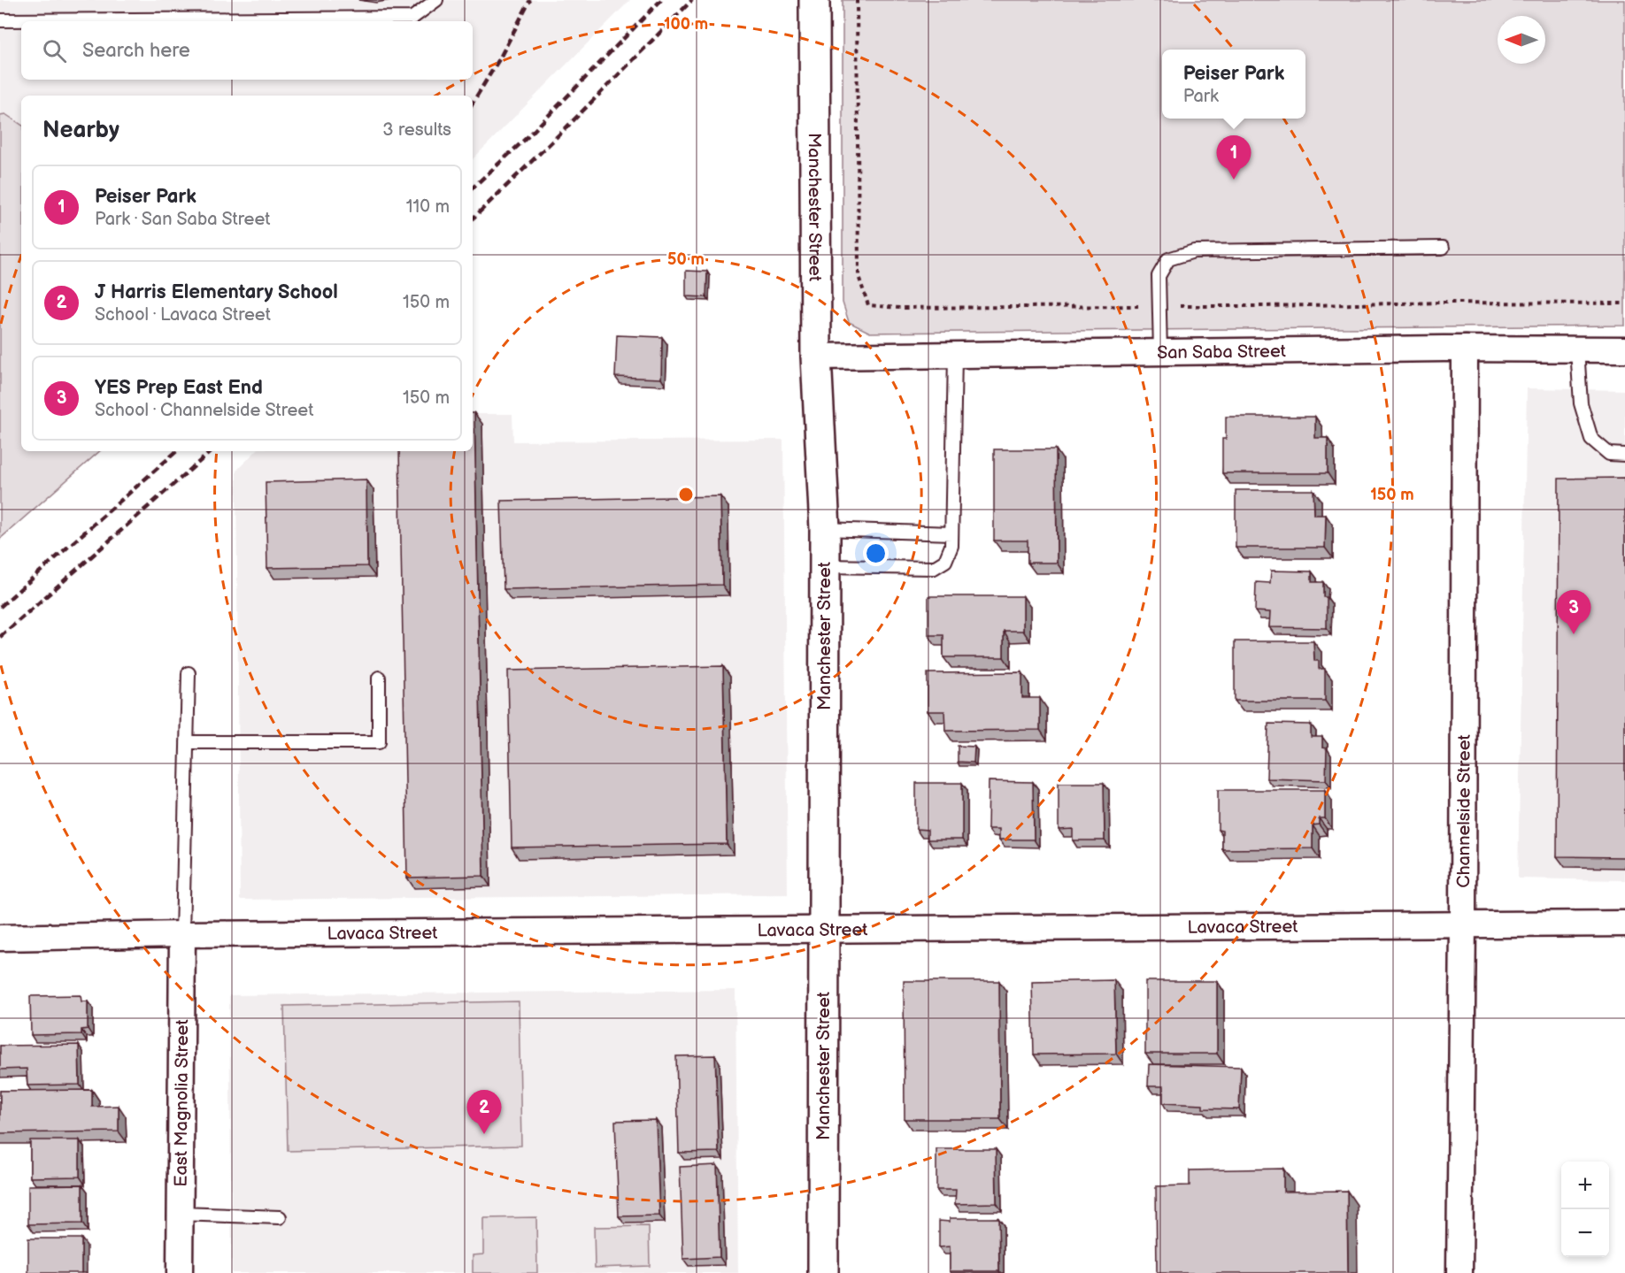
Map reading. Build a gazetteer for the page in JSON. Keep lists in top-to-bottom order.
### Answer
{
  "streets": {
    "street": [
      "Manchester Street",
      "San Saba Street",
      "Channelside Street",
      "Lavaca Street",
      "East Magnolia Street"
    ]
  },
  "crossings": [
    ["Manchester Street", "San Saba Street"],
    ["Manchester Street", "Lavaca Street"],
    ["San Saba Street", "Channelside Street"],
    ["Channelside Street", "Lavaca Street"],
    ["Lavaca Street", "East Magnolia Street"]
  ],
  "north": "left",
  "page": {
    "search": "Search here",
    "popup": ["Peiser Park", "Park"],
    "heading": ["Nearby", "3 results"],
    "pins": ["1", "3", "2"],
    "list": [
      {
        "mark": "1",
        "name": "Peiser Park",
        "note": "Park · San Saba Street",
        "value": "110 m"
      },
      {
        "mark": "2",
        "name": "J Harris Elementary School",
        "note": "School · Lavaca Street",
        "value": "150 m"
      },
      {
        "mark": "3",
        "name": "YES Prep East End",
        "note": "School · Channelside Street",
        "value": "150 m"
      }
    ],
    "map_buttons": ["+", "−"]
  },
  "rings": ["100 m", "50 m", "150 m"]
}
